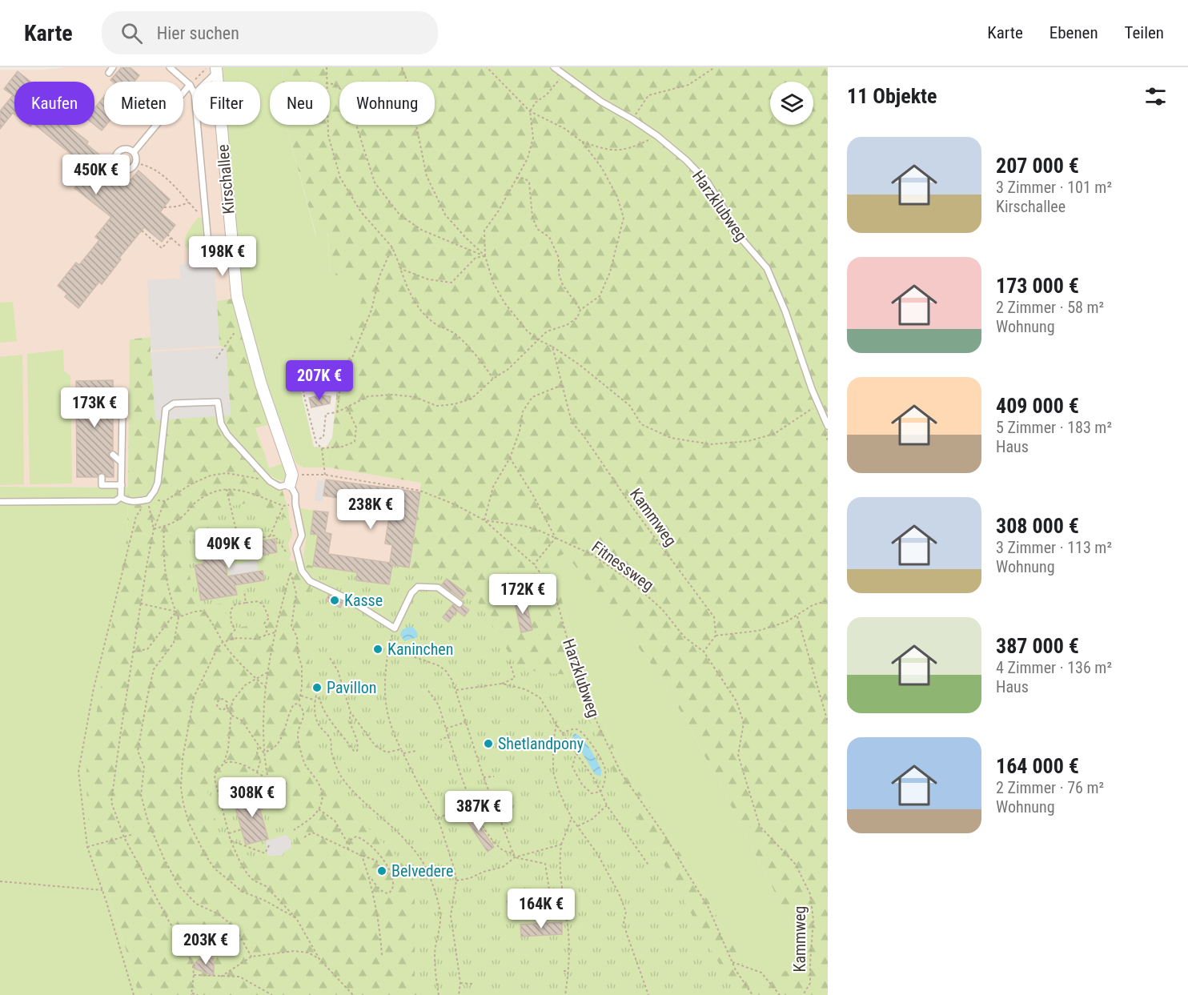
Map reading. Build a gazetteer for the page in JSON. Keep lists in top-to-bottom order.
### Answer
{
  "streets": {
    "street": ["Kirschallee"],
    "lane": ["Harzklubweg"],
    "path": ["Kammweg", "Fitnessweg"]
  },
  "crossings": [
    ["Kirschallee", "Harzklubweg"],
    ["Harzklubweg", "Fitnessweg"],
    ["Kammweg", "Fitnessweg"]
  ],
  "places": [
    "Kasse",
    "Kaninchen",
    "Pavillon",
    "Shetlandpony",
    "Belvedere"
  ],
  "page": {
    "header": "Karte",
    "search": "Hier suchen",
    "nav": ["Karte", "Ebenen", "Teilen"],
    "heading": "11 Objekte",
    "chip": [
      "Kaufen",
      "Mieten",
      "Filter",
      "Neu",
      "Wohnung"
    ],
    "list": [
      {
        "name": "207 000 €",
        "note": "3 Zimmer · 101 m² · Kirschallee"
      },
      {
        "name": "173 000 €",
        "note": "2 Zimmer · 58 m² · Wohnung"
      },
      {
        "name": "409 000 €",
        "note": "5 Zimmer · 183 m² · Haus"
      },
      {
        "name": "308 000 €",
        "note": "3 Zimmer · 113 m² · Wohnung"
      },
      {
        "name": "387 000 €",
        "note": "4 Zimmer · 136 m² · Haus"
      },
      {
        "name": "164 000 €",
        "note": "2 Zimmer · 76 m² · Wohnung"
      }
    ],
    "price": [
      "450K €",
      "198K €",
      "207K €",
      "173K €",
      "238K €",
      "409K €",
      "172K €",
      "308K €",
      "387K €",
      "164K €",
      "203K €"
    ]
  }
}
